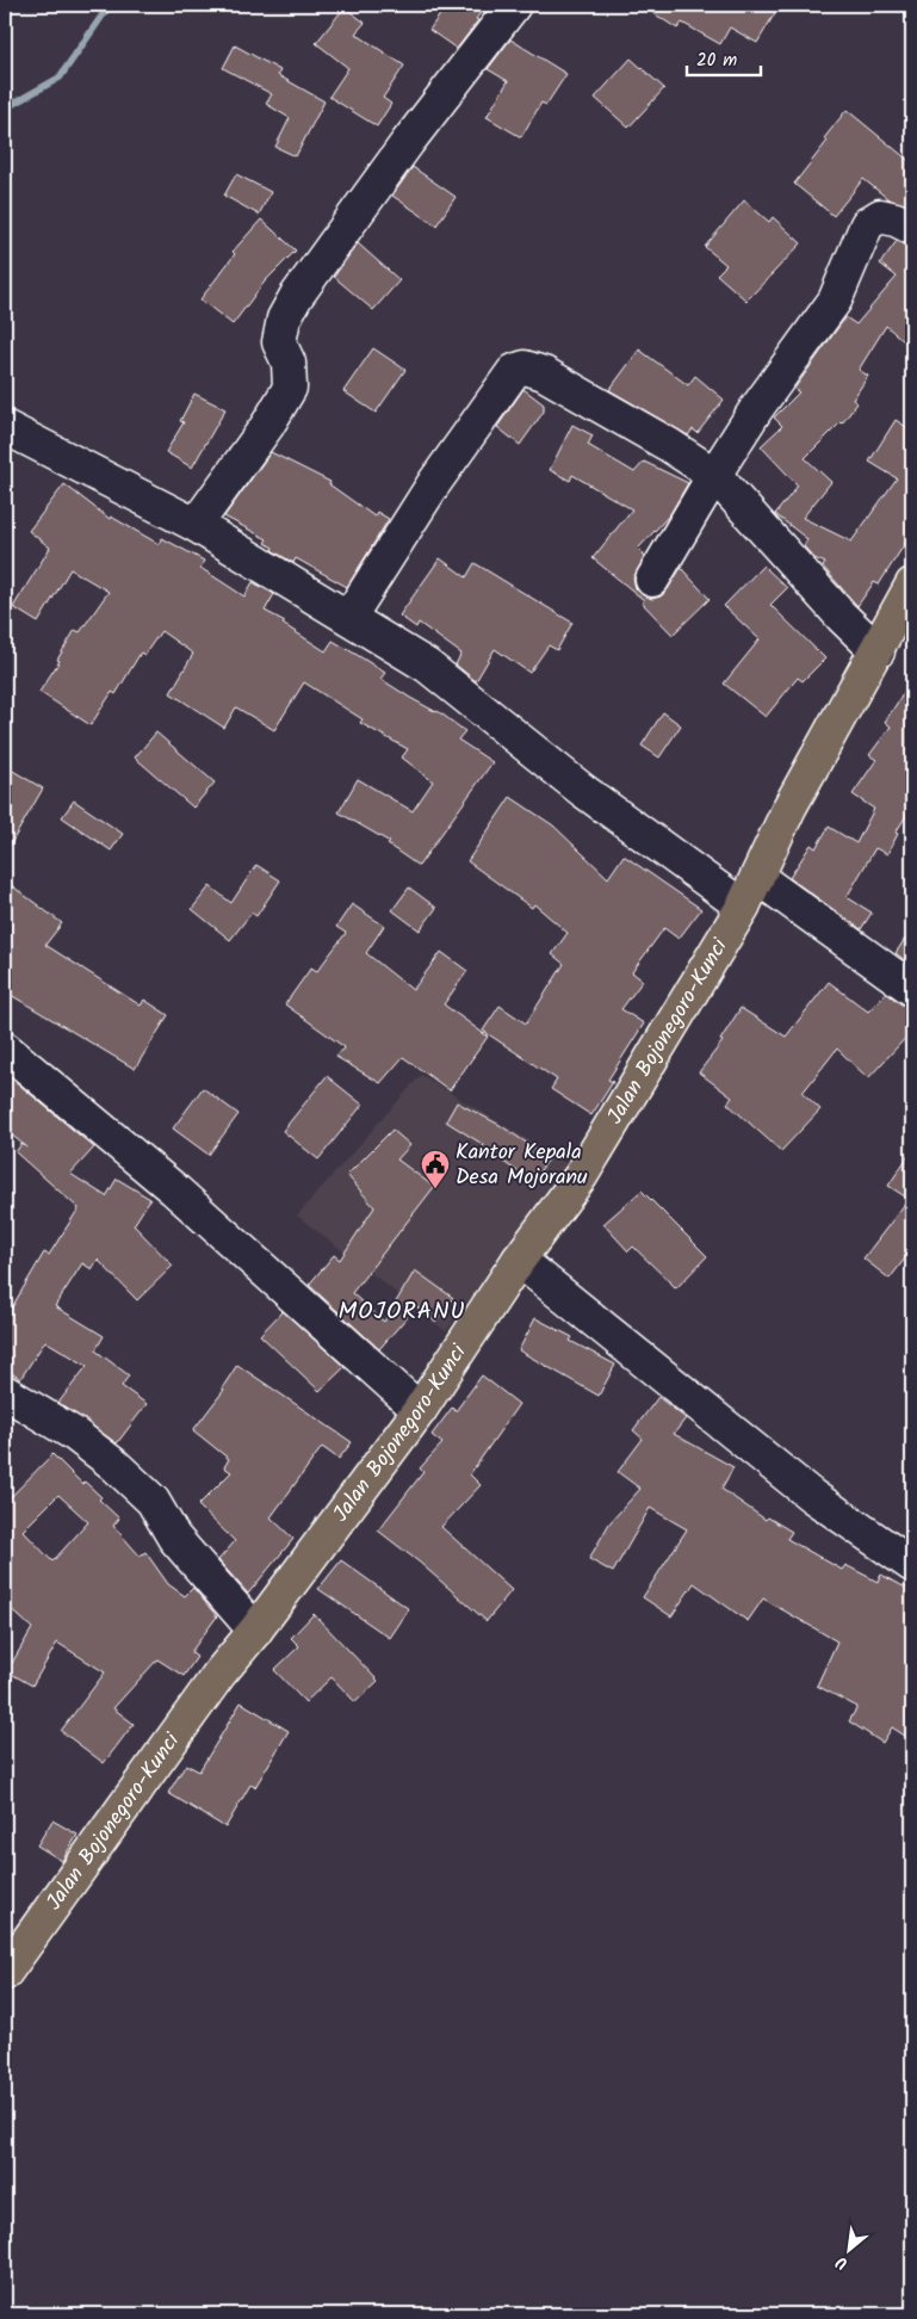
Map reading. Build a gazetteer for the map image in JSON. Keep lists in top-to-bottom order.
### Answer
{
  "streets": {
    "main road": ["Jalan Bojonegoro-Kunci"]
  },
  "districts": ["MOJORANU"],
  "places": {
    "public building": ["Kantor Kepala Desa Mojoranu"]
  },
  "scale_bar": "20 m",
  "north": "bottom left"
}
